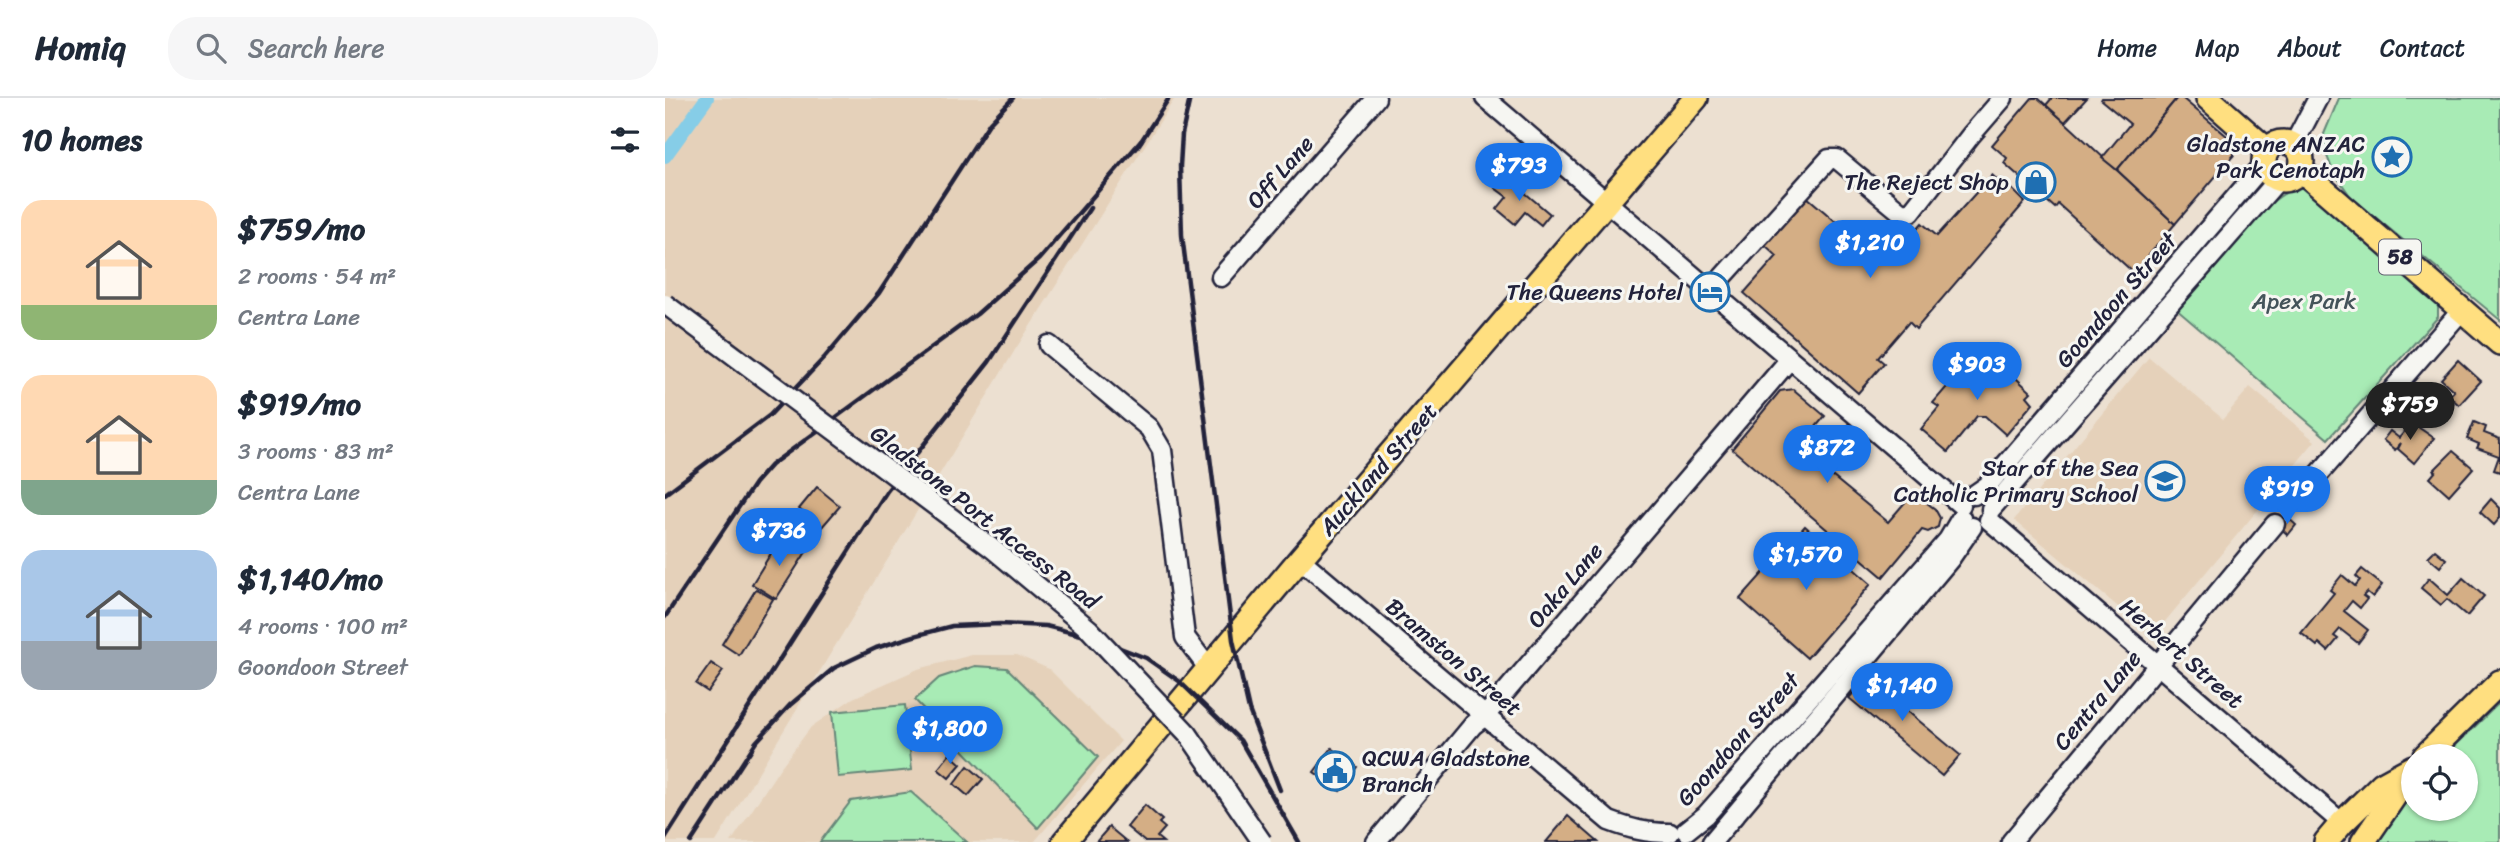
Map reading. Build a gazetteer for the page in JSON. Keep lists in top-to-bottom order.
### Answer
{
  "streets": {
    "main road": ["58", "Auckland Street"],
    "street": [
      "Off Lane",
      "Goondoon Street",
      "Gladstone Port Access Road",
      "Oaka Lane",
      "Herbert Street",
      "Bramston Street",
      "Centra Lane"
    ]
  },
  "crossings": [
    ["58", "Goondoon Street"],
    ["Goondoon Street", "Herbert Street"],
    ["Goondoon Street", "Bramston Street"],
    ["Auckland Street", "Bramston Street"],
    ["Oaka Lane", "Bramston Street"],
    ["Herbert Street", "Centra Lane"]
  ],
  "parks": ["Apex Park"],
  "places": {
    "place": ["Gladstone ANZAC Park Cenotaph"],
    "shop": ["The Reject Shop"],
    "hotel": ["The Queens Hotel"],
    "school or university": ["Star of the Sea Catholic Primary School"],
    "public building": ["QCWA Gladstone Branch"]
  },
  "page": {
    "header": "Homiq",
    "search": "Search here",
    "nav": [
      "Home",
      "Map",
      "About",
      "Contact"
    ],
    "heading": "10 homes",
    "price": [
      "$793",
      "$1,210",
      "$903",
      "$759",
      "$872",
      "$919",
      "$736",
      "$1,570",
      "$1,140",
      "$1,800"
    ],
    "list": [
      {
        "name": "$759/mo",
        "note": "2 rooms · 54 m² · Centra Lane"
      },
      {
        "name": "$919/mo",
        "note": "3 rooms · 83 m² · Centra Lane"
      },
      {
        "name": "$1,140/mo",
        "note": "4 rooms · 100 m² · Goondoon Street"
      }
    ]
  }
}
